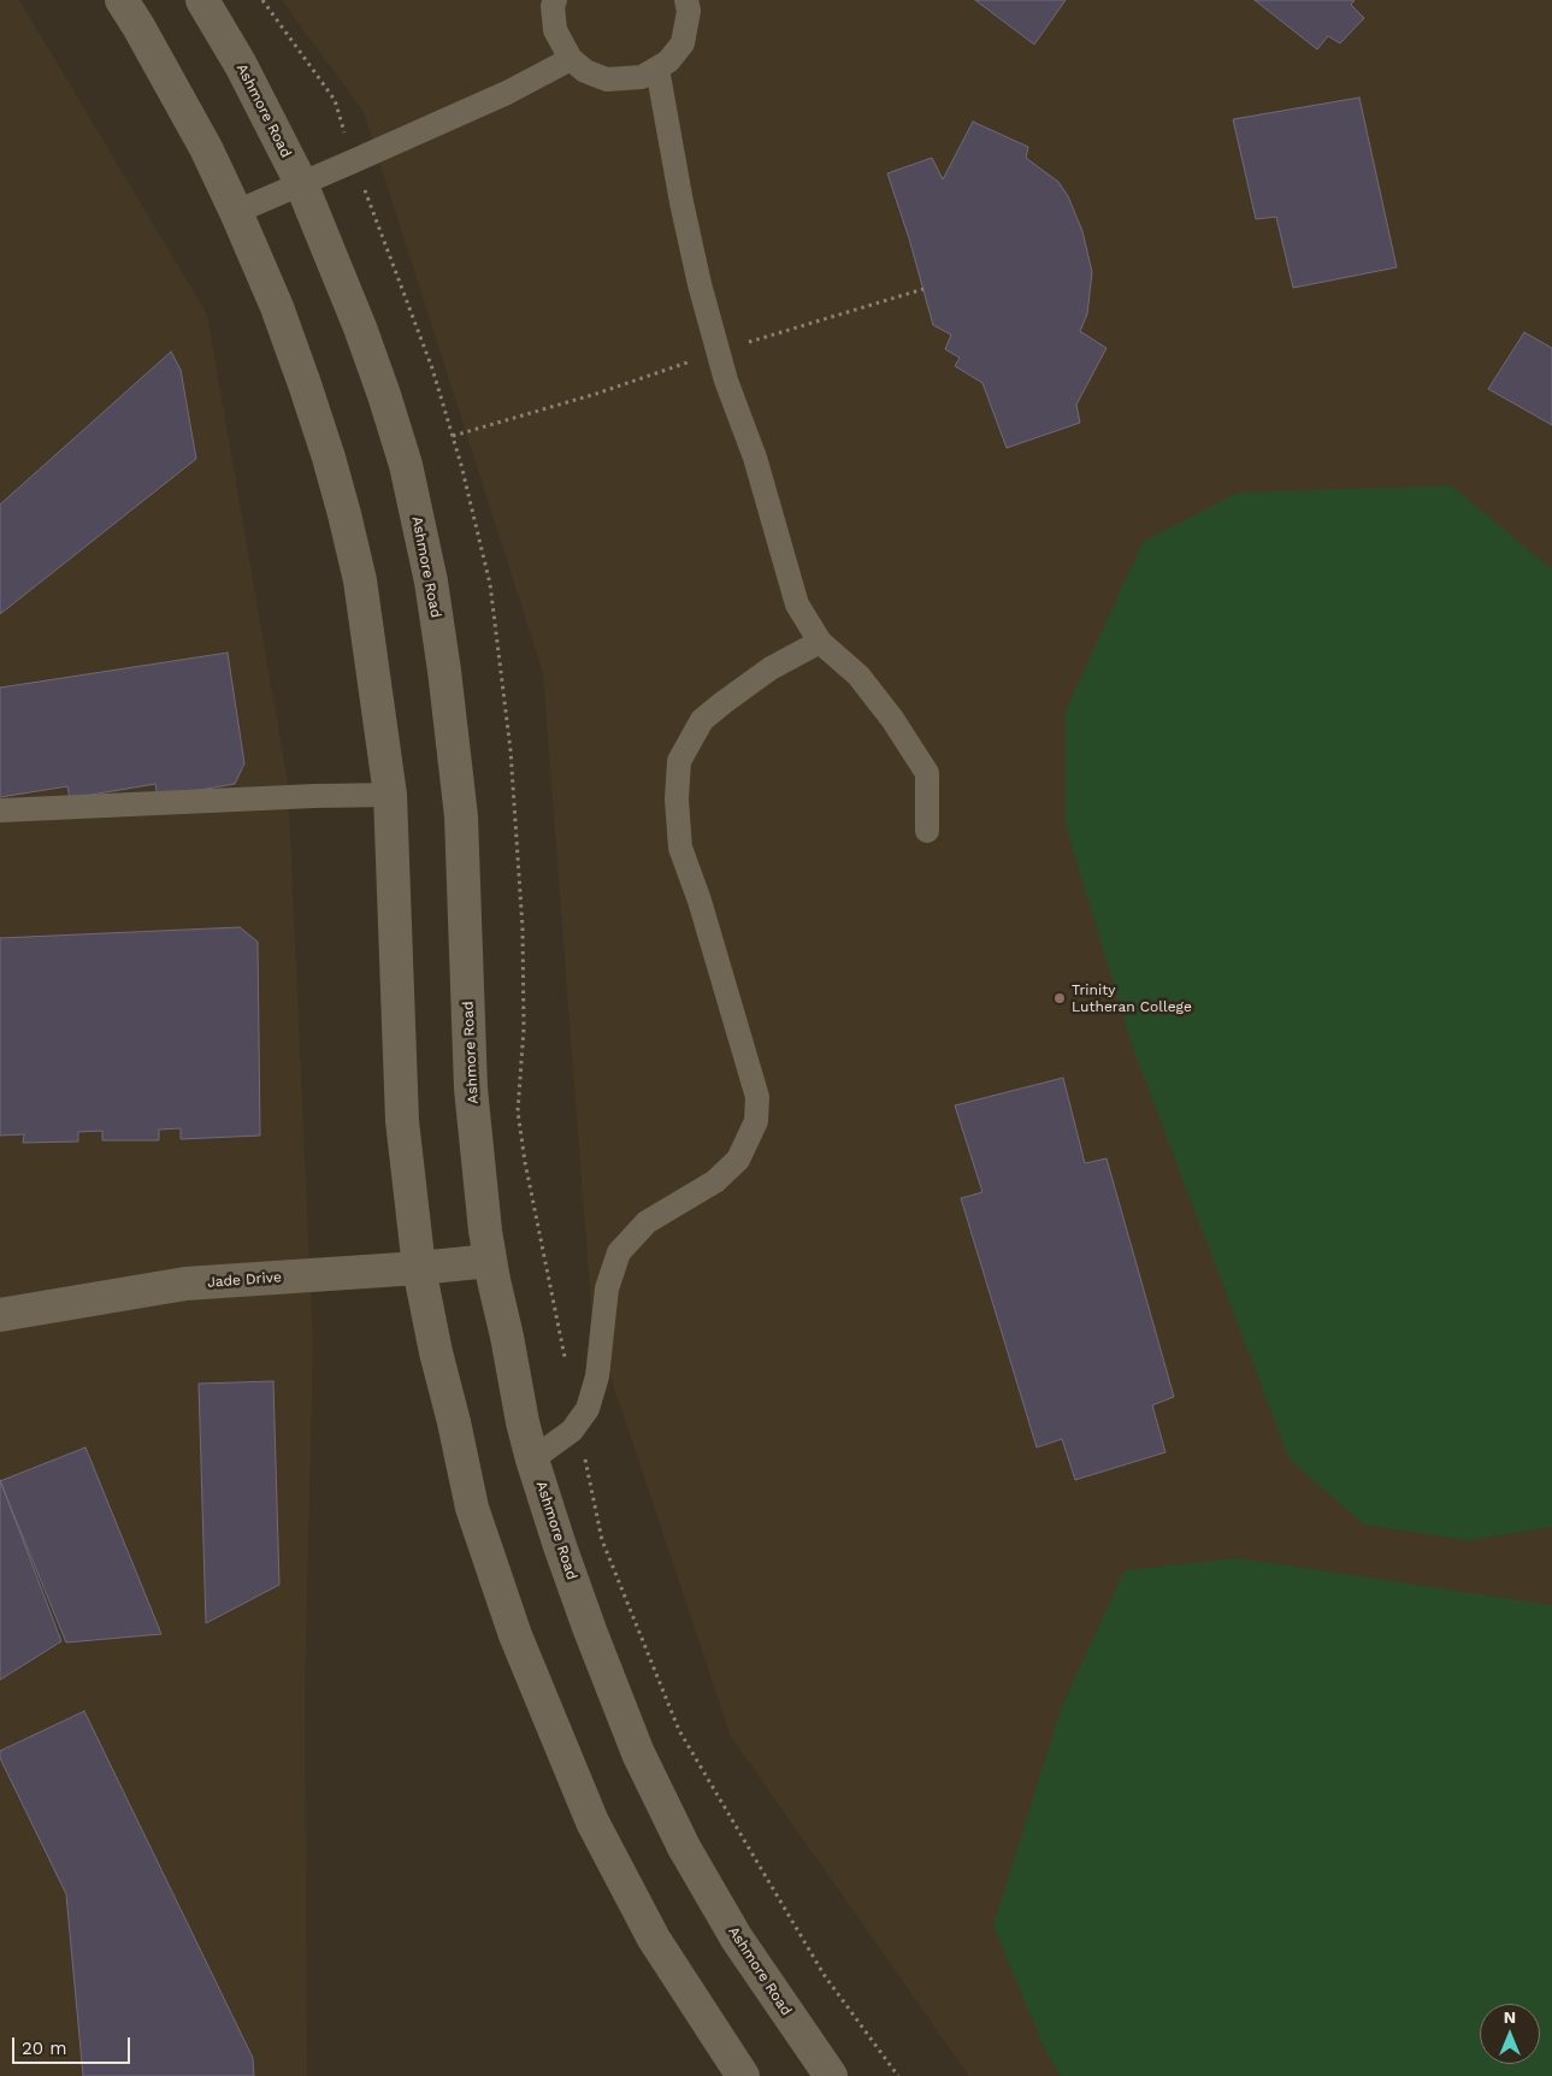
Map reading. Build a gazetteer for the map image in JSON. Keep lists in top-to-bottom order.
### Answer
{
  "streets": {
    "main road": ["Ashmore Road", "Jade Drive"]
  },
  "crossings": [
    ["Ashmore Road", "Jade Drive"]
  ],
  "places": ["Trinity Lutheran College"],
  "scale_bar": "20 m",
  "north": "top"
}
